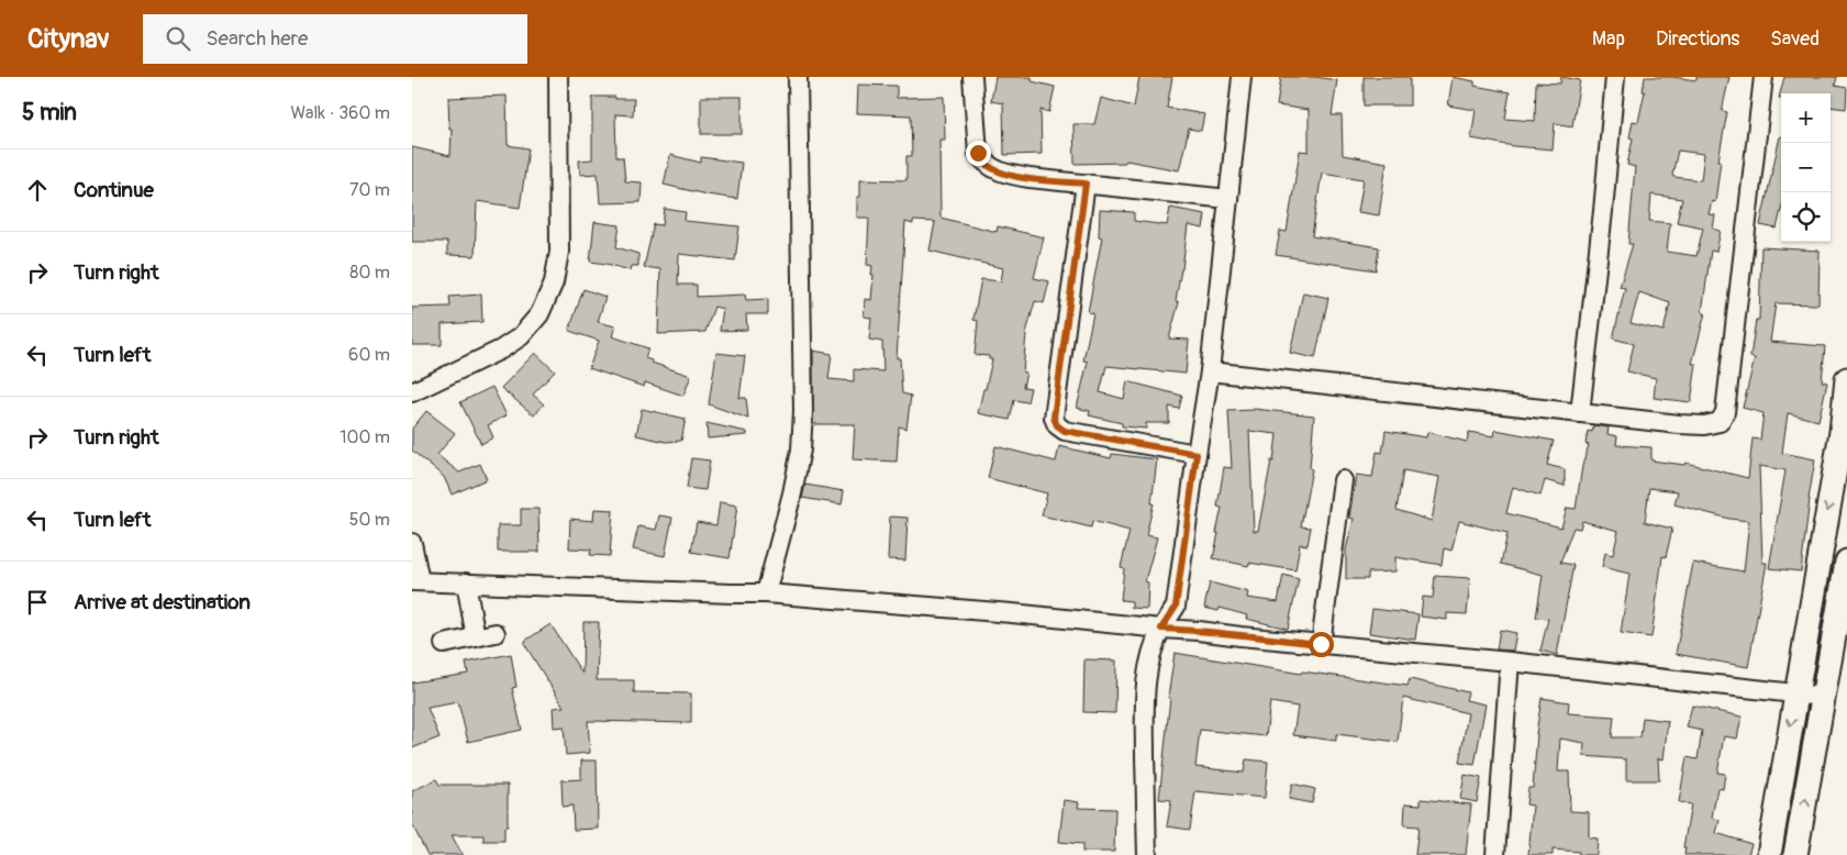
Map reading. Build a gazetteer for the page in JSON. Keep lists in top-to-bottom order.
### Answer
{
  "page": {
    "header": "Citynav",
    "search": "Search here",
    "nav": ["Map", "Directions", "Saved"],
    "heading": ["5 min", "Walk · 360 m"],
    "map_buttons": ["+", "−"],
    "list": [
      ["Continue", "70 m"],
      ["Turn right", "80 m"],
      ["Turn left", "60 m"],
      ["Turn right", "100 m"],
      ["Turn left", "50 m"],
      "Arrive at destination"
    ]
  }
}
